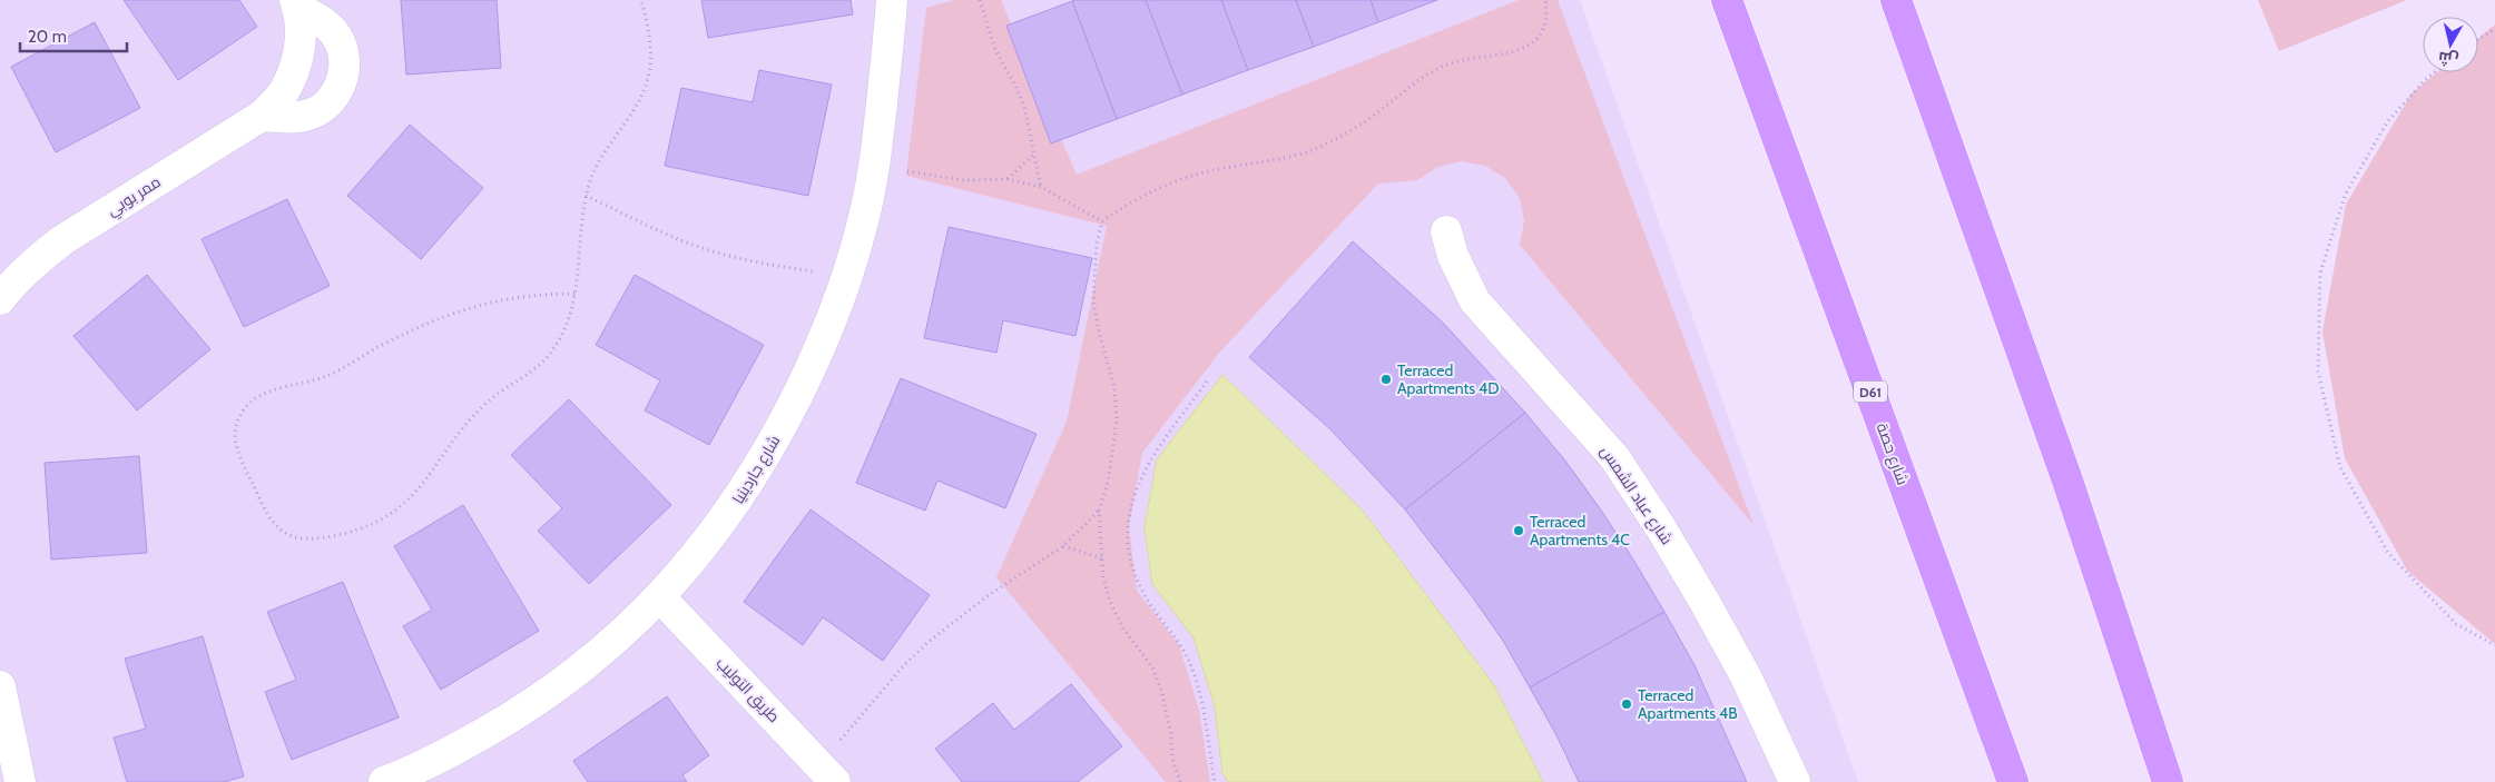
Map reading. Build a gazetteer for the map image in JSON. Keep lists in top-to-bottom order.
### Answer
{
  "streets": {
    "main road": ["D61", "شارع حصة"],
    "street": [
      "ممر بوبي",
      "شارع جاردينيا",
      "شارع عباد الشمس",
      "طريق التوليب"
    ]
  },
  "crossings": [
    ["شارع جاردينيا", "طريق التوليب"]
  ],
  "places": ["Terraced Apartments 4D", "Terraced Apartments 4C", "Terraced Apartments 4B"],
  "scale_bar": "20 m",
  "north": "bottom"
}
